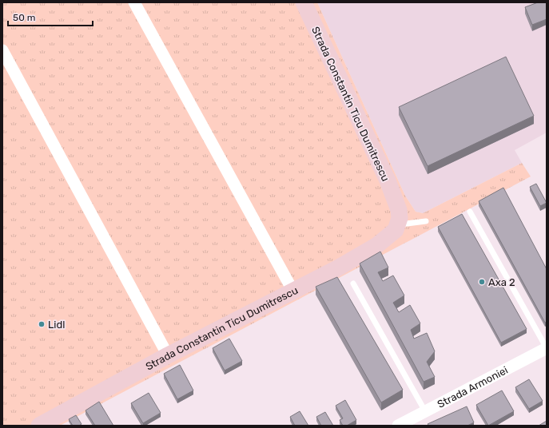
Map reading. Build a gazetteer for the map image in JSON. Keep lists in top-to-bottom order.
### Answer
{
  "streets": {
    "street": ["Strada Constantin Ticu Dumitrescu", "Strada Armoniei"]
  },
  "places": ["Axa 2", "Lidl"],
  "scale_bar": "50 m"
}
